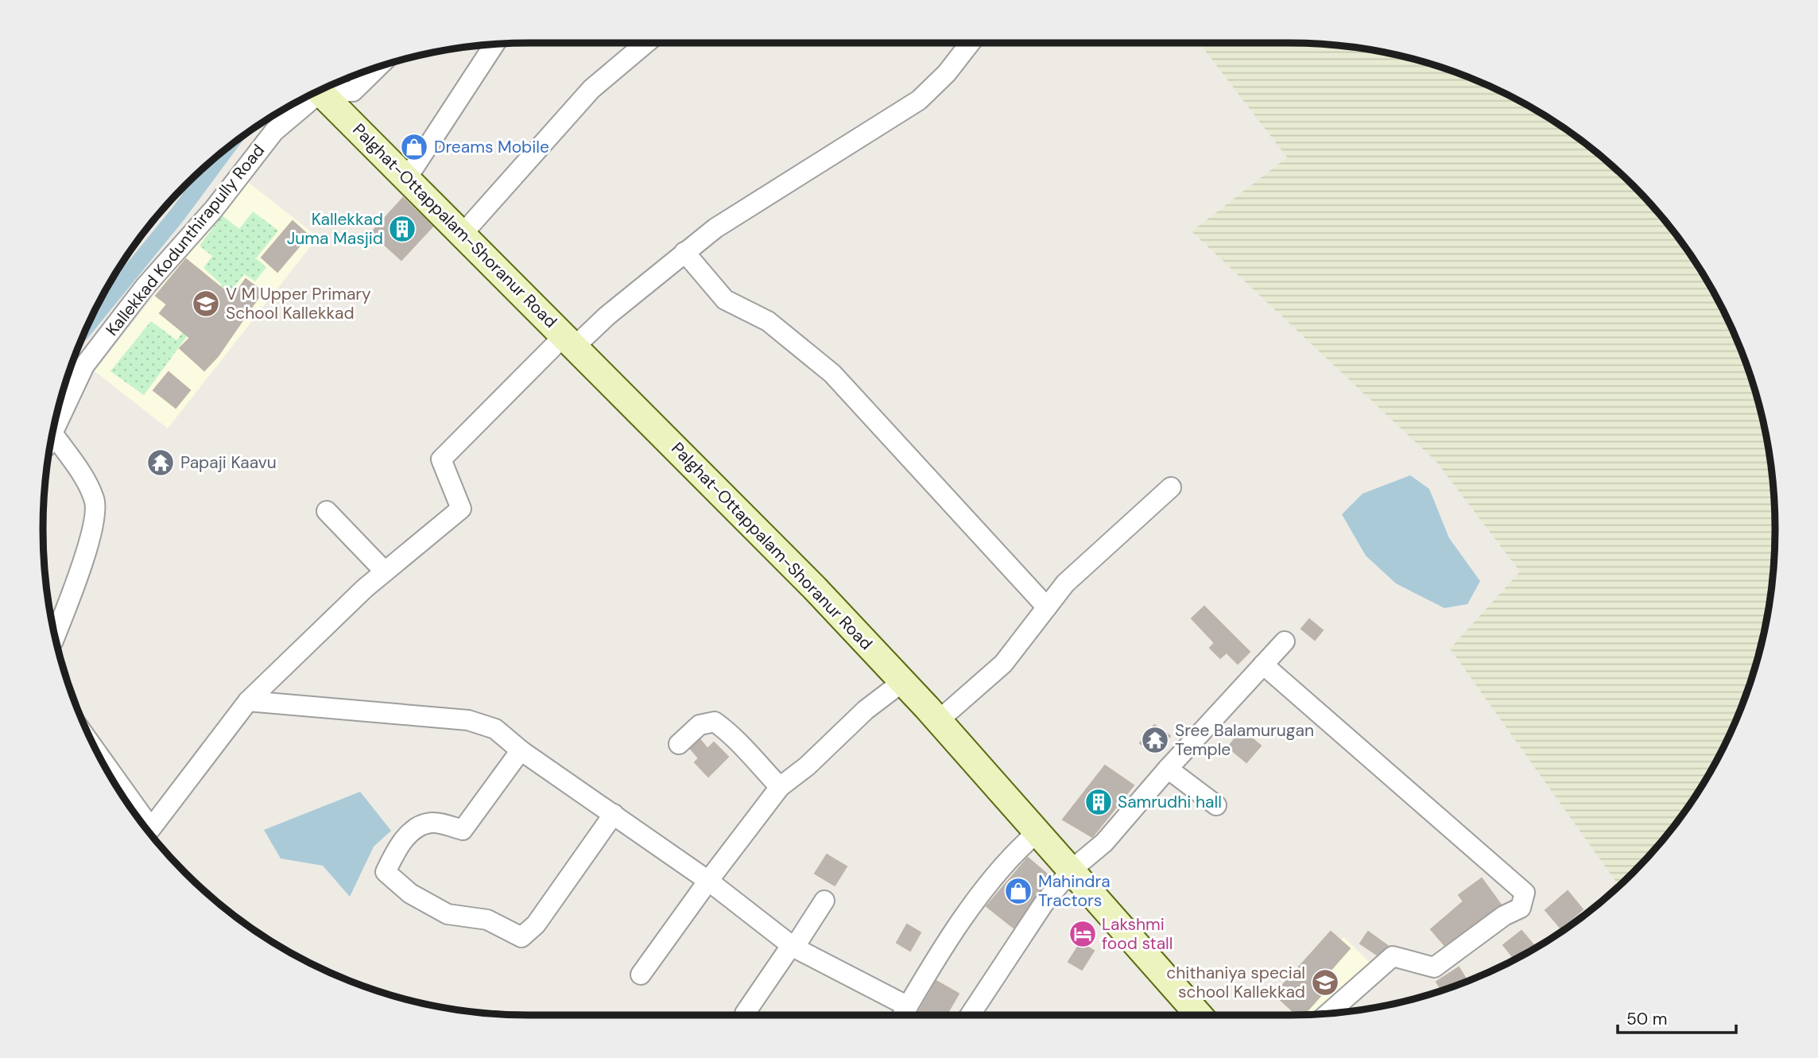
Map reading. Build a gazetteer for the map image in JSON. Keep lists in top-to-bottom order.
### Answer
{
  "streets": {
    "main road": ["Palghat-Ottappalam-Shoranur Road"],
    "street": ["Kallekkad Kodunthirapully Road"]
  },
  "places": {
    "shop": ["Dreams Mobile", "Mahindra Tractors"],
    "building": ["Kallekkad Juma Masjid", "Samrudhi hall"],
    "school or university": ["V M Upper Primary School Kallekkad", "chithaniya special school Kallekkad"],
    "temple": ["Papaji Kaavu", "Sree Balamurugan Temple"],
    "hotel": ["Lakshmi food stall"]
  },
  "scale_bar": "50 m"
}
